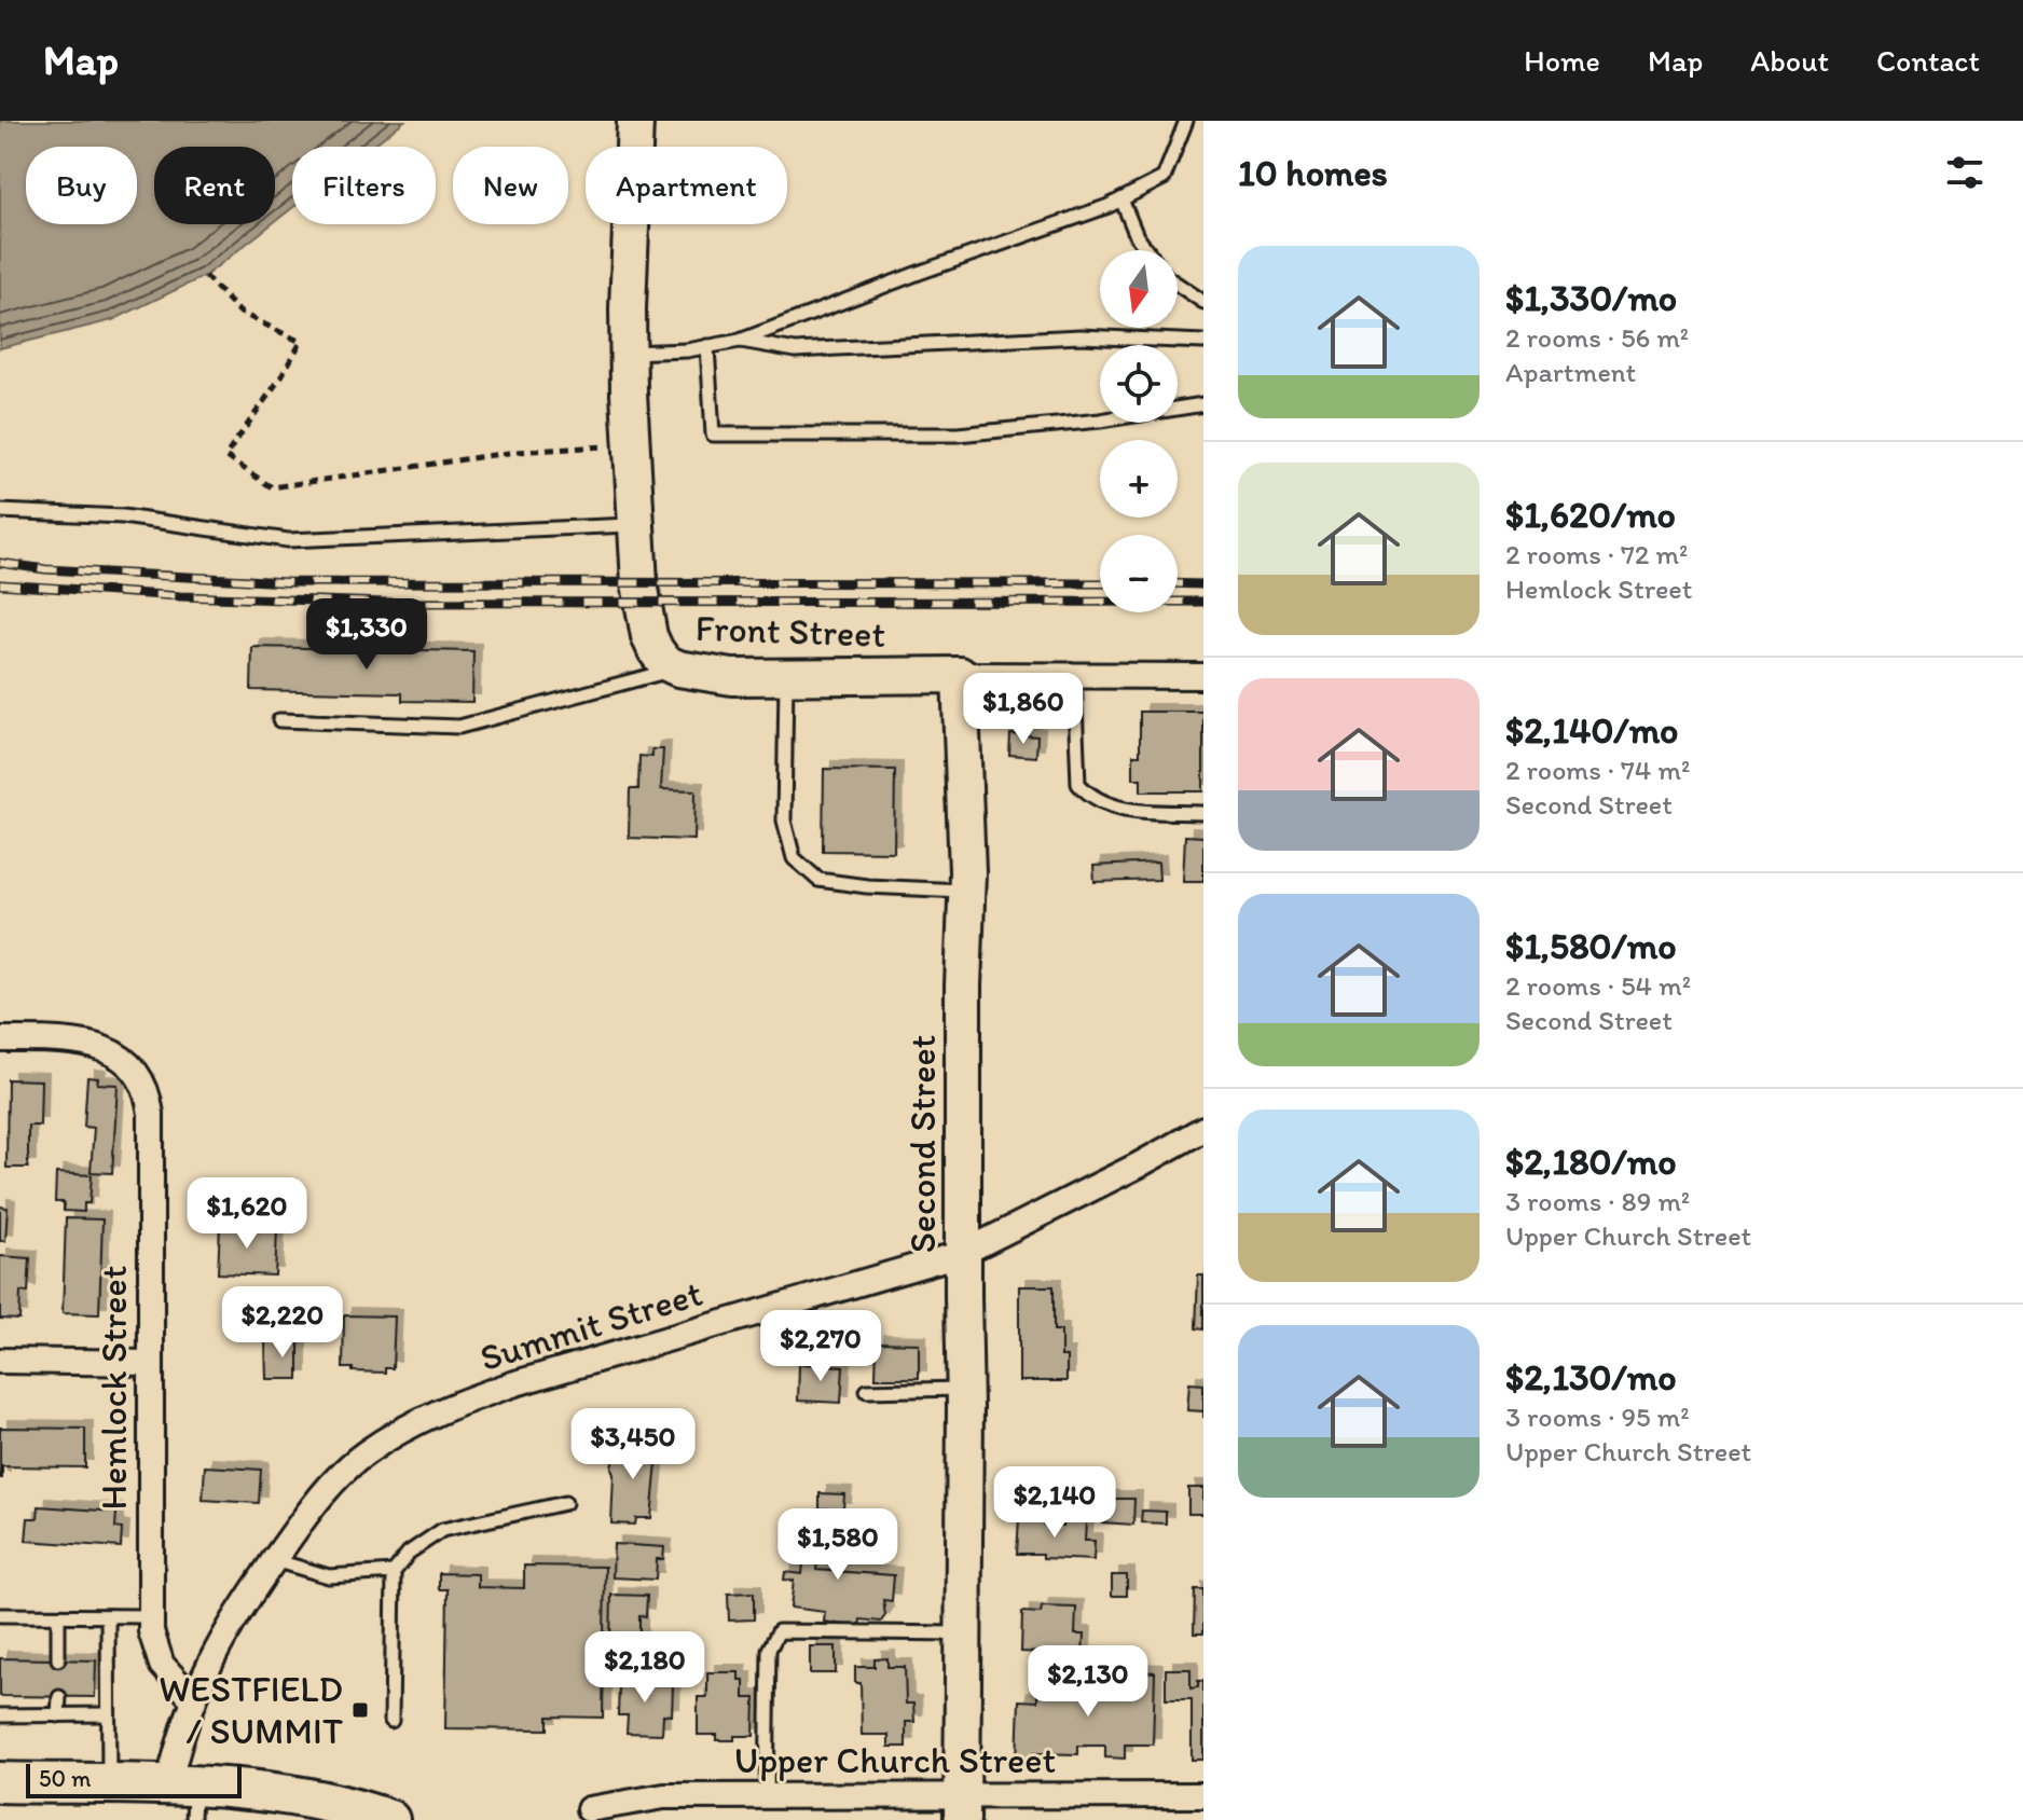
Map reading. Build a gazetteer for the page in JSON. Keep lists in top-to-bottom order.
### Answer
{
  "streets": {
    "main road": ["Front Street", "Second Street"],
    "street": ["Summit Street", "Hemlock Street", "Upper Church Street"]
  },
  "crossings": [
    ["Front Street", "Second Street"],
    ["Second Street", "Summit Street"],
    ["Second Street", "Upper Church Street"],
    ["Summit Street", "Hemlock Street"]
  ],
  "places": {
    "transit": ["WESTFIELD / SUMMIT"]
  },
  "scale_bar": "50 m",
  "north": "bottom",
  "page": {
    "header": "Map",
    "nav": [
      "Home",
      "Map",
      "About",
      "Contact"
    ],
    "heading": "10 homes",
    "chip": [
      "Buy",
      "Rent",
      "Filters",
      "New",
      "Apartment"
    ],
    "list": [
      {
        "name": "$1,330/mo",
        "note": "2 rooms · 56 m² · Apartment"
      },
      {
        "name": "$1,620/mo",
        "note": "2 rooms · 72 m² · Hemlock Street"
      },
      {
        "name": "$2,140/mo",
        "note": "2 rooms · 74 m² · Second Street"
      },
      {
        "name": "$1,580/mo",
        "note": "2 rooms · 54 m² · Second Street"
      },
      {
        "name": "$2,180/mo",
        "note": "3 rooms · 89 m² · Upper Church Street"
      },
      {
        "name": "$2,130/mo",
        "note": "3 rooms · 95 m² · Upper Church Street"
      }
    ],
    "map_buttons": ["+", "−"],
    "price": [
      "$1,330",
      "$1,860",
      "$1,620",
      "$2,220",
      "$2,270",
      "$3,450",
      "$2,140",
      "$1,580",
      "$2,180",
      "$2,130"
    ],
    "scale": "50 m"
  }
}
